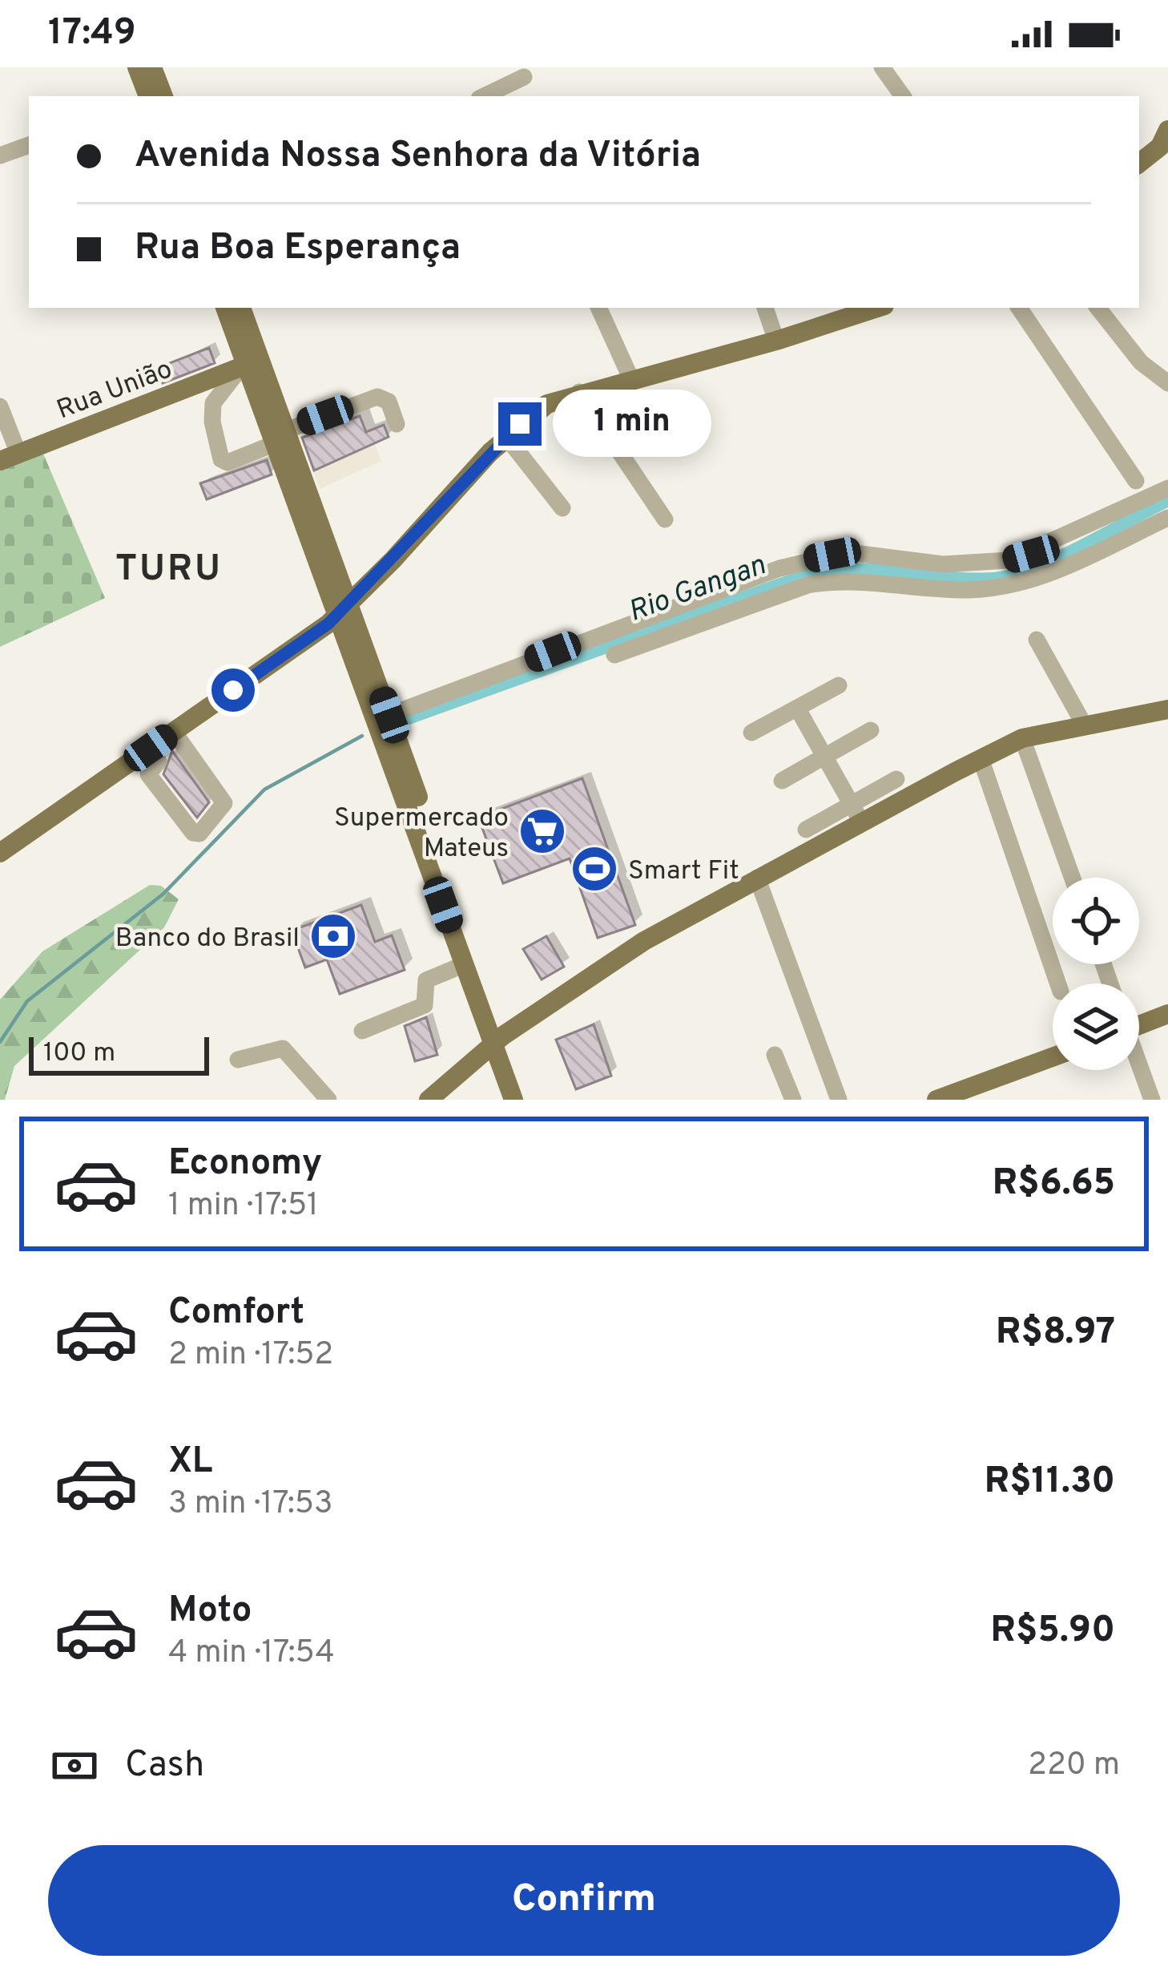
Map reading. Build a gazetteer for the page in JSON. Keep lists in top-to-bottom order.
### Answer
{
  "streets": {
    "main road": ["Rua União"]
  },
  "districts": ["TURU"],
  "water": ["Rio Gangan"],
  "places": {
    "supermarket": ["Supermercado Mateus"],
    "sports": ["Smart Fit"],
    "bank": ["Banco do Brasil"]
  },
  "scale_bar": "100 m",
  "page": {
    "status": "17:49",
    "banner": ["Avenida Nossa Senhora da Vitória", "Rua Boa Esperança"],
    "bubble": "1 min",
    "scale": "100 m",
    "list": [
      {
        "name": "Economy",
        "note": "1 min · 17:51",
        "value": "R$6.65"
      },
      {
        "name": "Comfort",
        "note": "2 min · 17:52",
        "value": "R$8.97"
      },
      {
        "name": "XL",
        "note": "3 min · 17:53",
        "value": "R$11.30"
      },
      {
        "name": "Moto",
        "note": "4 min · 17:54",
        "value": "R$5.90"
      }
    ],
    "pay": ["Cash", "220 m"],
    "buttons": "Confirm"
  }
}
